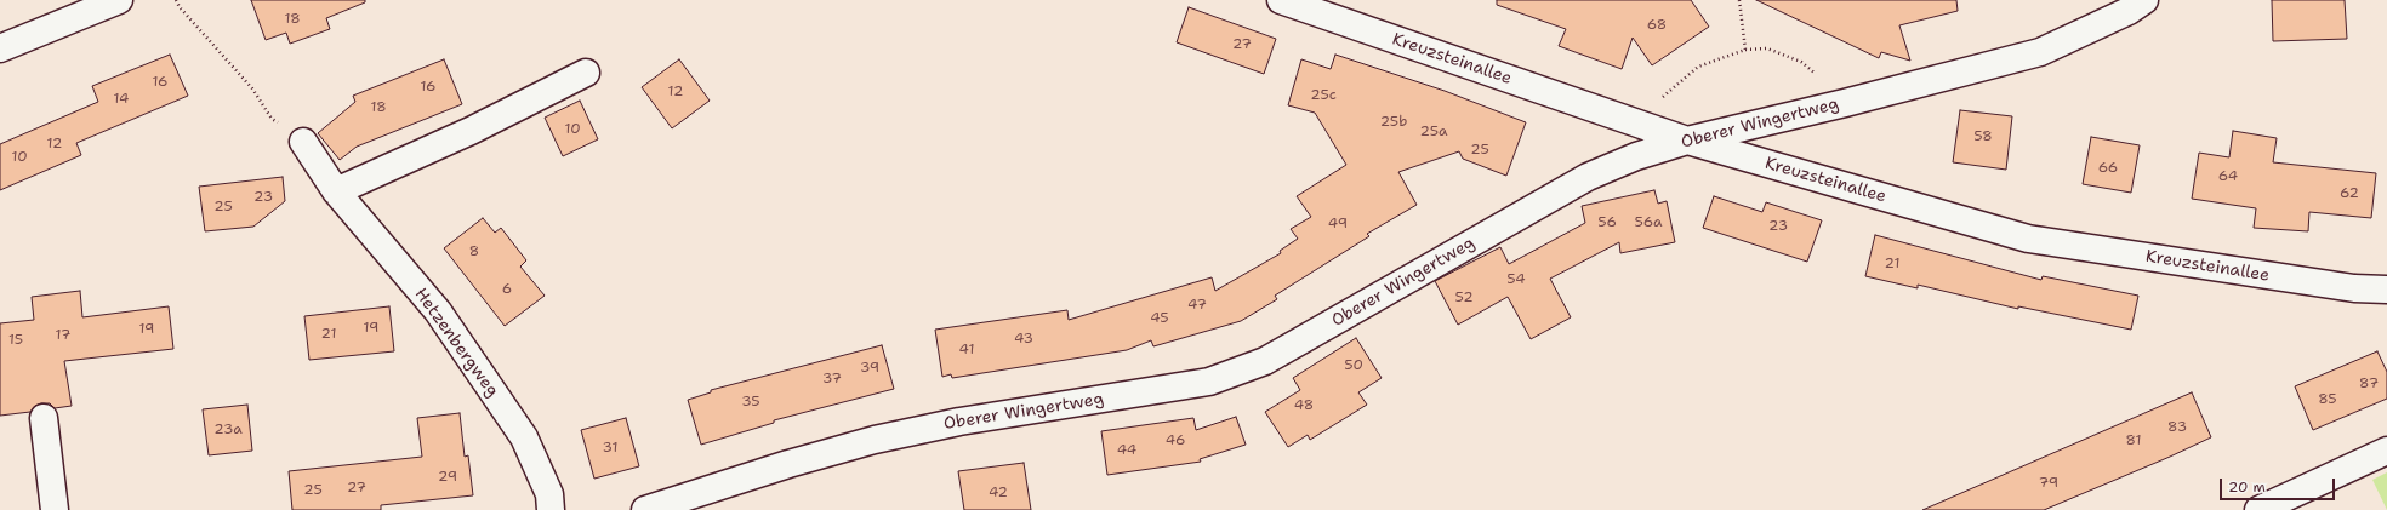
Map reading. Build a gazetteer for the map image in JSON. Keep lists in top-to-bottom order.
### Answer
{
  "streets": {
    "street": ["Kreuzsteinallee", "Oberer Wingertweg", "Hetzenbergweg"]
  },
  "crossings": [
    ["Kreuzsteinallee", "Oberer Wingertweg"]
  ],
  "house_numbers": [
    "18",
    "68",
    "27",
    "16",
    "16",
    "12",
    "25c",
    "14",
    "18",
    "25b",
    "10",
    "25a",
    "58",
    "12",
    "25",
    "10",
    "66",
    "64",
    "62",
    "23",
    "25",
    "56",
    "56a",
    "49",
    "23",
    "8",
    "21",
    "54",
    "6",
    "52",
    "47",
    "45",
    "19",
    "19",
    "21",
    "17",
    "43",
    "15",
    "41",
    "50",
    "39",
    "37",
    "87",
    "85",
    "35",
    "48",
    "83",
    "23a",
    "46",
    "81",
    "31",
    "44",
    "29",
    "79",
    "27",
    "25",
    "42"
  ],
  "scale_bar": "20 m"
}
